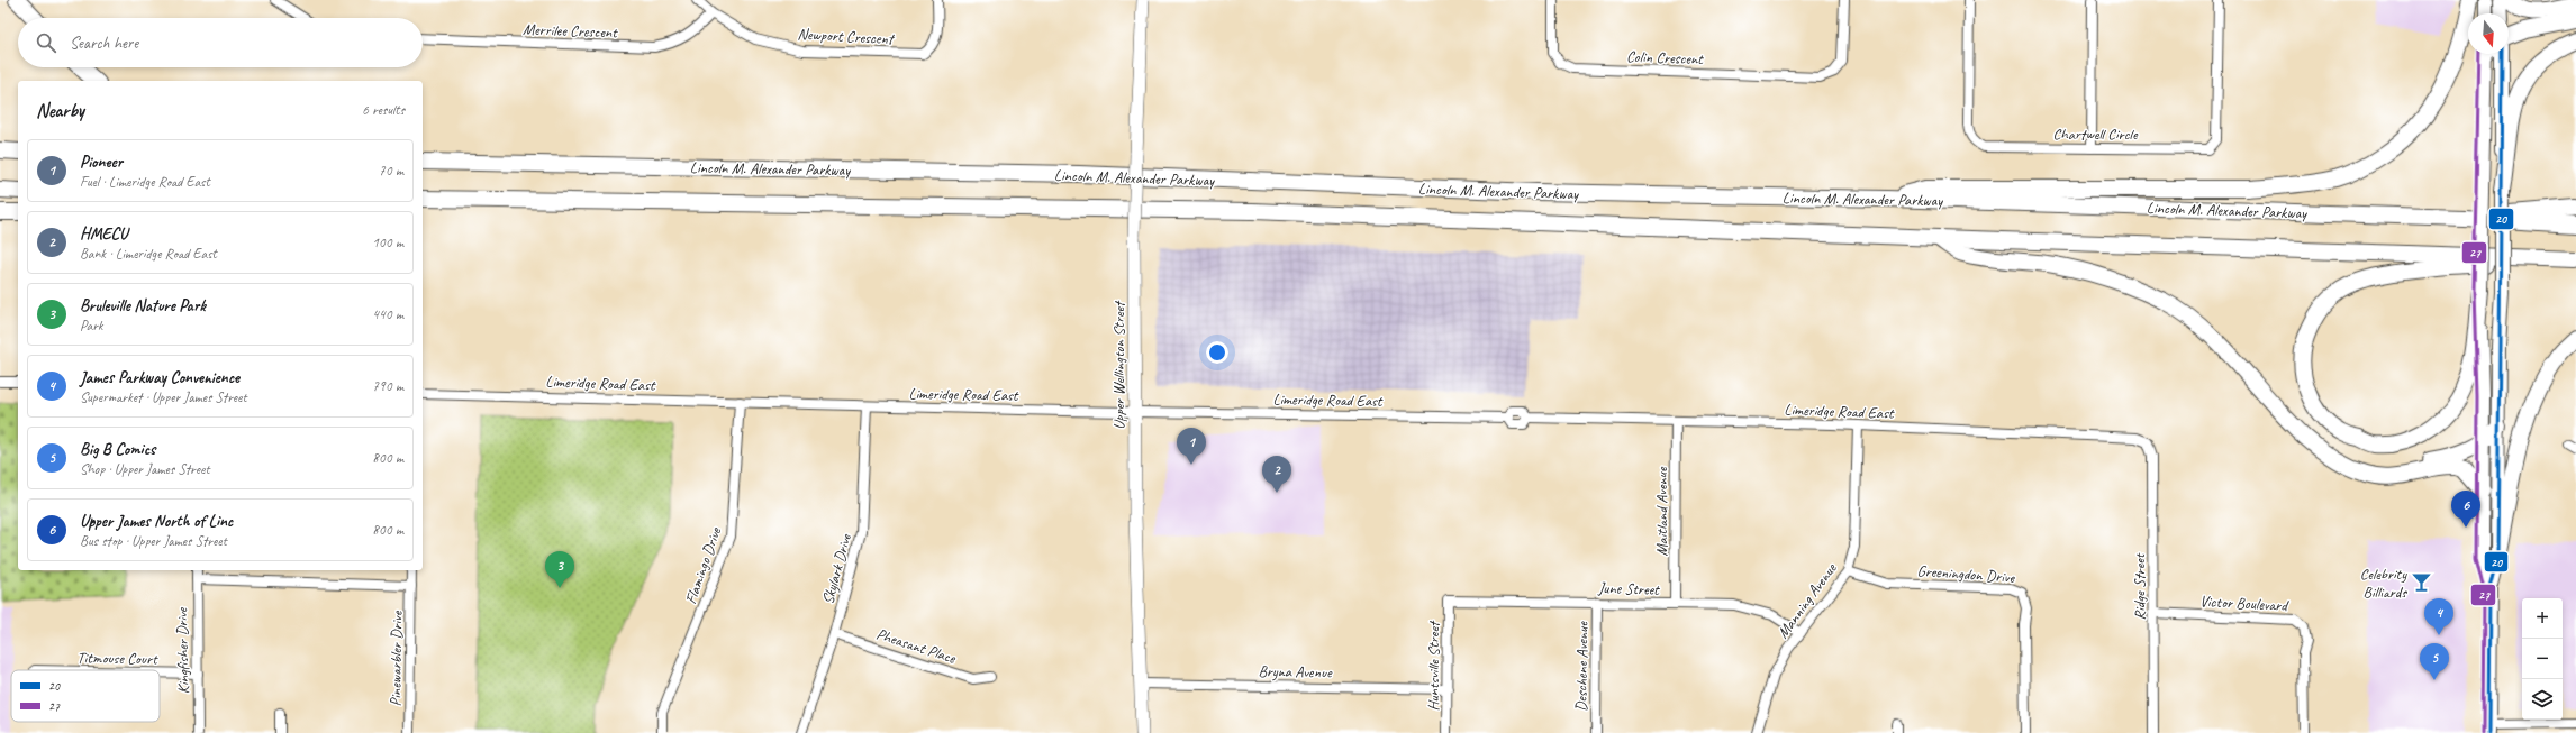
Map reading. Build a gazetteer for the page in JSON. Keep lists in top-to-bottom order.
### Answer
{
  "streets": {
    "highway": ["Lincoln M. Alexander Parkway"],
    "main road": ["Upper Wellington Street"],
    "street": [
      "Merrilee Crescent",
      "Newport Crescent",
      "Colin Crescent",
      "Chartwell Circle",
      "Limeridge Road East",
      "Maitland Avenue",
      "Flamingo Drive",
      "Skylark Drive",
      "Greeningdon Drive",
      "Ridge Street",
      "June Street",
      "Manning Avenue",
      "Victor Boulevard",
      "Pheasant Place",
      "Kingfisher Drive",
      "Titmouse Court",
      "Pinewarbler Drive",
      "Huntsville Street",
      "Deschene Avenue",
      "Bryna Avenue"
    ]
  },
  "crossings": [
    ["Merrilee Crescent", "Newport Crescent"],
    ["Upper Wellington Street", "Limeridge Road East"],
    ["Upper Wellington Street", "Bryna Avenue"],
    ["Limeridge Road East", "Maitland Avenue"],
    ["Limeridge Road East", "Flamingo Drive"],
    ["Limeridge Road East", "Skylark Drive"],
    ["Limeridge Road East", "Ridge Street"],
    ["Limeridge Road East", "Manning Avenue"],
    ["Maitland Avenue", "June Street"],
    ["Skylark Drive", "Pheasant Place"],
    ["Greeningdon Drive", "Manning Avenue"],
    ["Ridge Street", "Victor Boulevard"],
    ["June Street", "Manning Avenue"],
    ["June Street", "Huntsville Street"],
    ["June Street", "Deschene Avenue"],
    ["Kingfisher Drive", "Titmouse Court"],
    ["Huntsville Street", "Bryna Avenue"]
  ],
  "places": {
    "bar": ["Celebrity Billiards"]
  },
  "lines": ["transit line 20", "transit line 27"],
  "legend": ["20", "27"],
  "north": "bottom",
  "page": {
    "search": "Search here",
    "heading": ["Nearby", "6 results"],
    "list": [
      {
        "mark": "1",
        "name": "Pioneer",
        "note": "Fuel · Limeridge Road East",
        "value": "70 m"
      },
      {
        "mark": "2",
        "name": "HMECU",
        "note": "Bank · Limeridge Road East",
        "value": "100 m"
      },
      {
        "mark": "3",
        "name": "Bruleville Nature Park",
        "note": "Park",
        "value": "440 m"
      },
      {
        "mark": "4",
        "name": "James Parkway Convenience",
        "note": "Supermarket · Upper James Street",
        "value": "790 m"
      },
      {
        "mark": "5",
        "name": "Big B Comics",
        "note": "Shop · Upper James Street",
        "value": "800 m"
      },
      {
        "mark": "6",
        "name": "Upper James North of Linc",
        "note": "Bus stop · Upper James Street",
        "value": "800 m"
      }
    ],
    "pins": [
      "1",
      "2",
      "6",
      "3",
      "4",
      "5"
    ],
    "map_buttons": ["+", "−"]
  }
}
